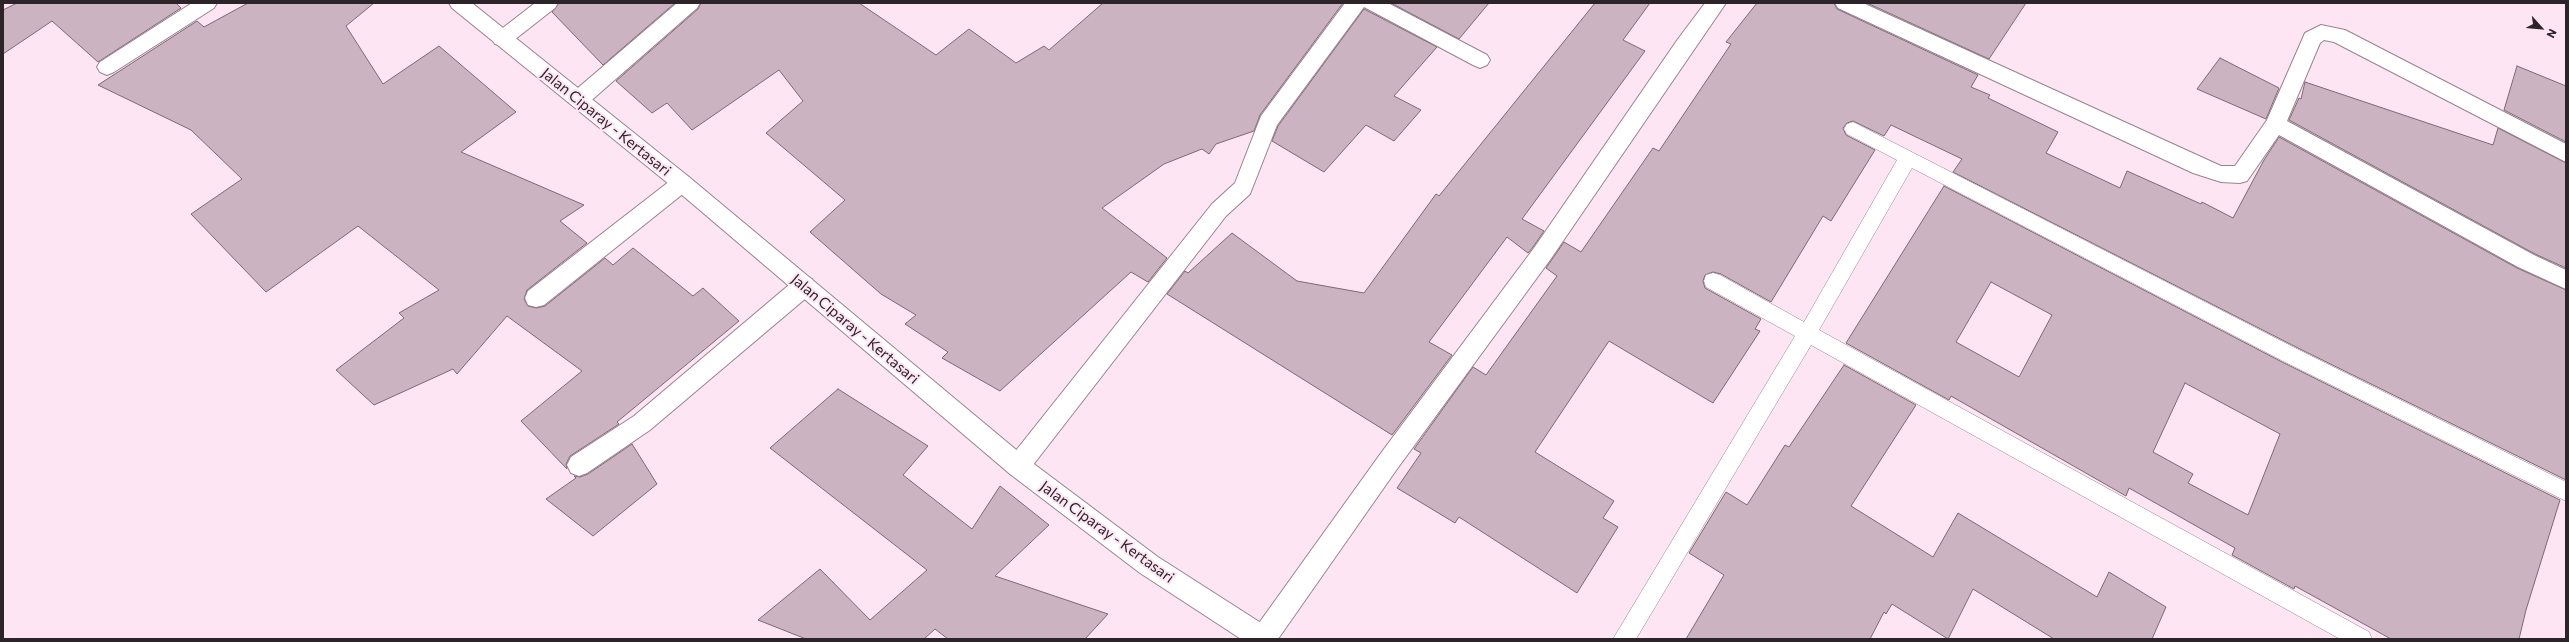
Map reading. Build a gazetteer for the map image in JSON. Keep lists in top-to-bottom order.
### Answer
{
  "streets": {
    "street": ["Jalan Ciparay - Kertasari"]
  },
  "north": "bottom right"
}
